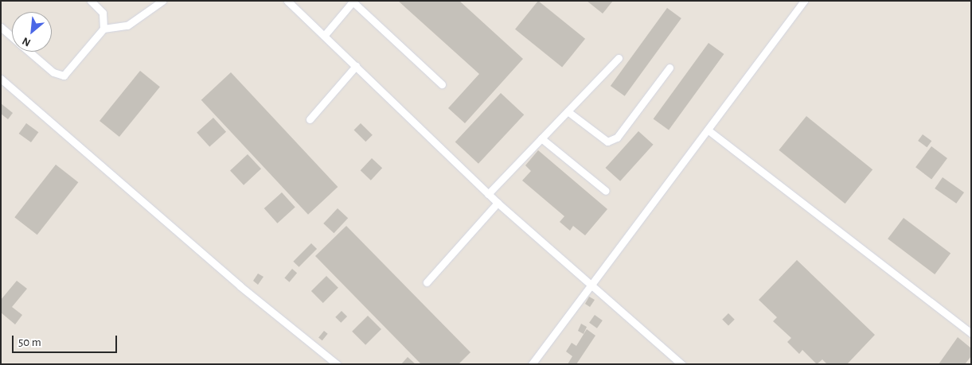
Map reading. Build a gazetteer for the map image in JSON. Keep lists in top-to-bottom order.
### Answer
{
  "scale_bar": "50 m",
  "north": "bottom left"
}
